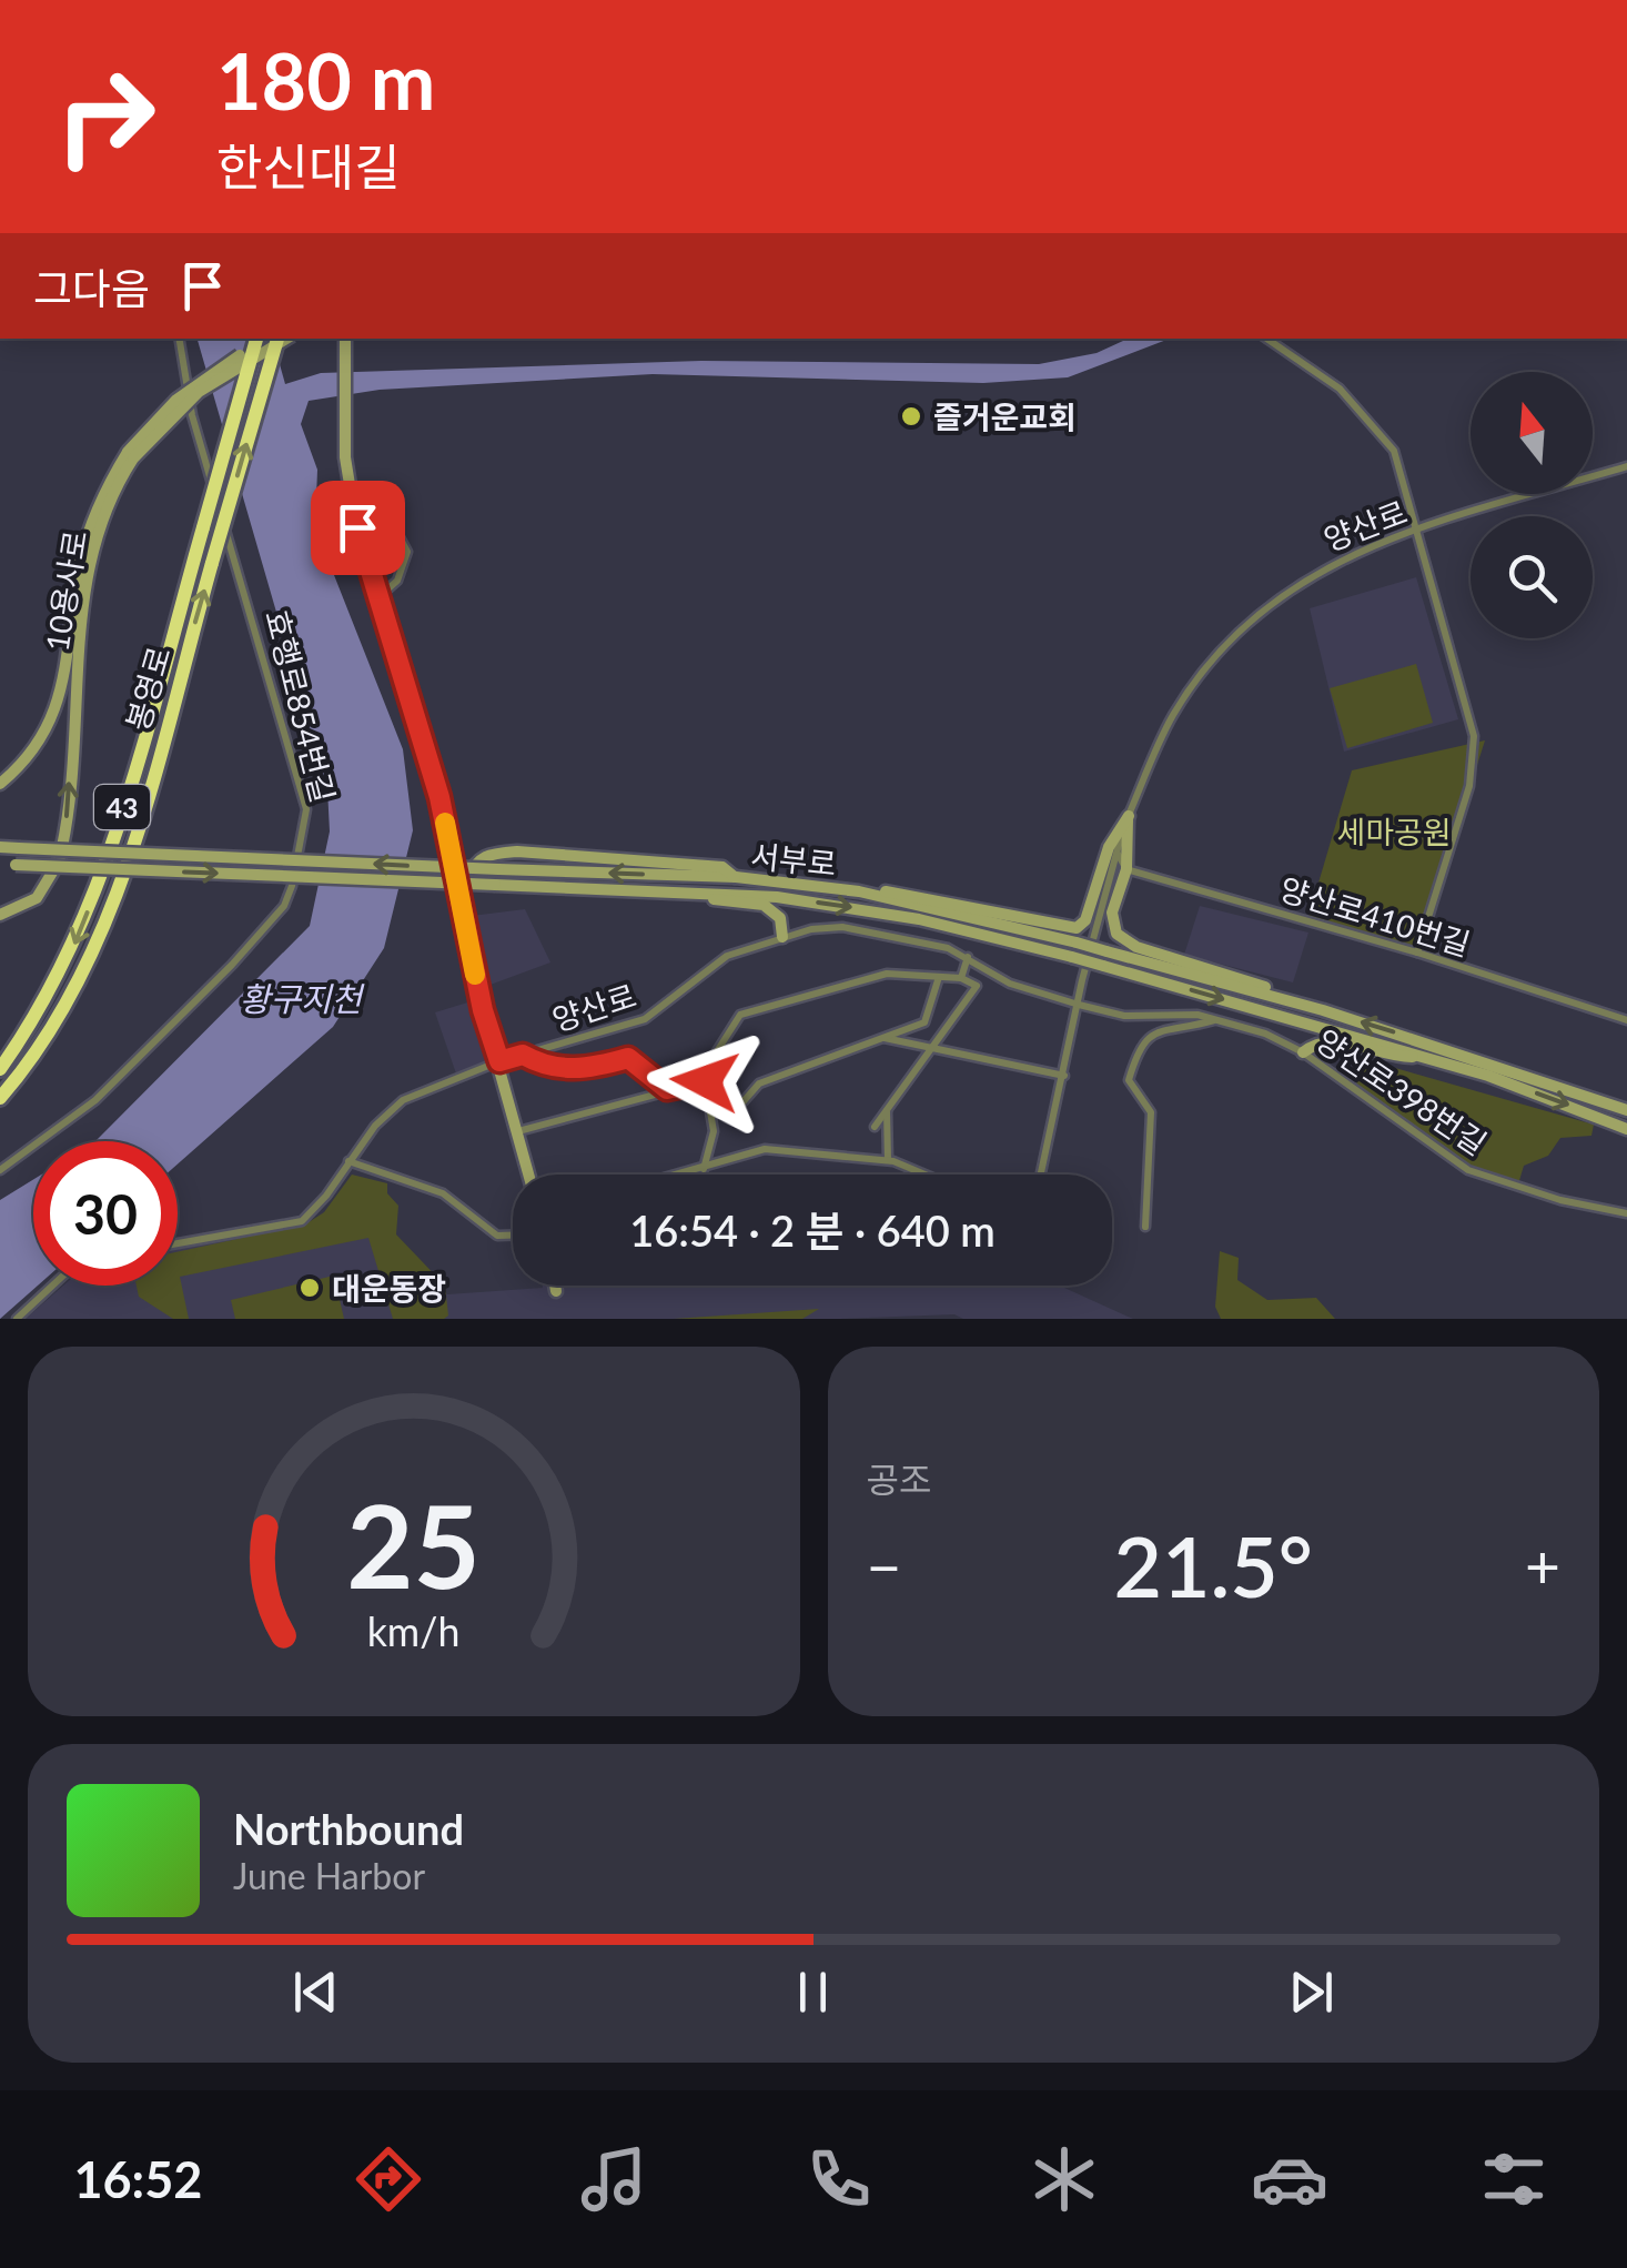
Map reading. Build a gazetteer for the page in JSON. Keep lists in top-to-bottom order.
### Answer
{
  "streets": {
    "highway": ["봉영로", "43"],
    "main road": ["10용사로", "서부로"],
    "street": [
      "양산로",
      "효행로854번길",
      "양산로410번길",
      "양산로398번길"
    ]
  },
  "crossings": [
    ["양산로", "양산로398번길"]
  ],
  "water": ["황구지천"],
  "parks": ["세마공원"],
  "places": ["즐거운교회", "대운동장"],
  "north": "top",
  "page": {
    "turn": ["180 m", "한신대길"],
    "then": "그다음",
    "limit": "30",
    "trip": "16:54 · 2 분 · 640 m",
    "tile": "공조",
    "heat": ["−", "21.5°", "+"],
    "song": ["Northbound", "June Harbor"],
    "tabs": "16:52",
    "gauge": ["25", "km/h"]
  }
}
